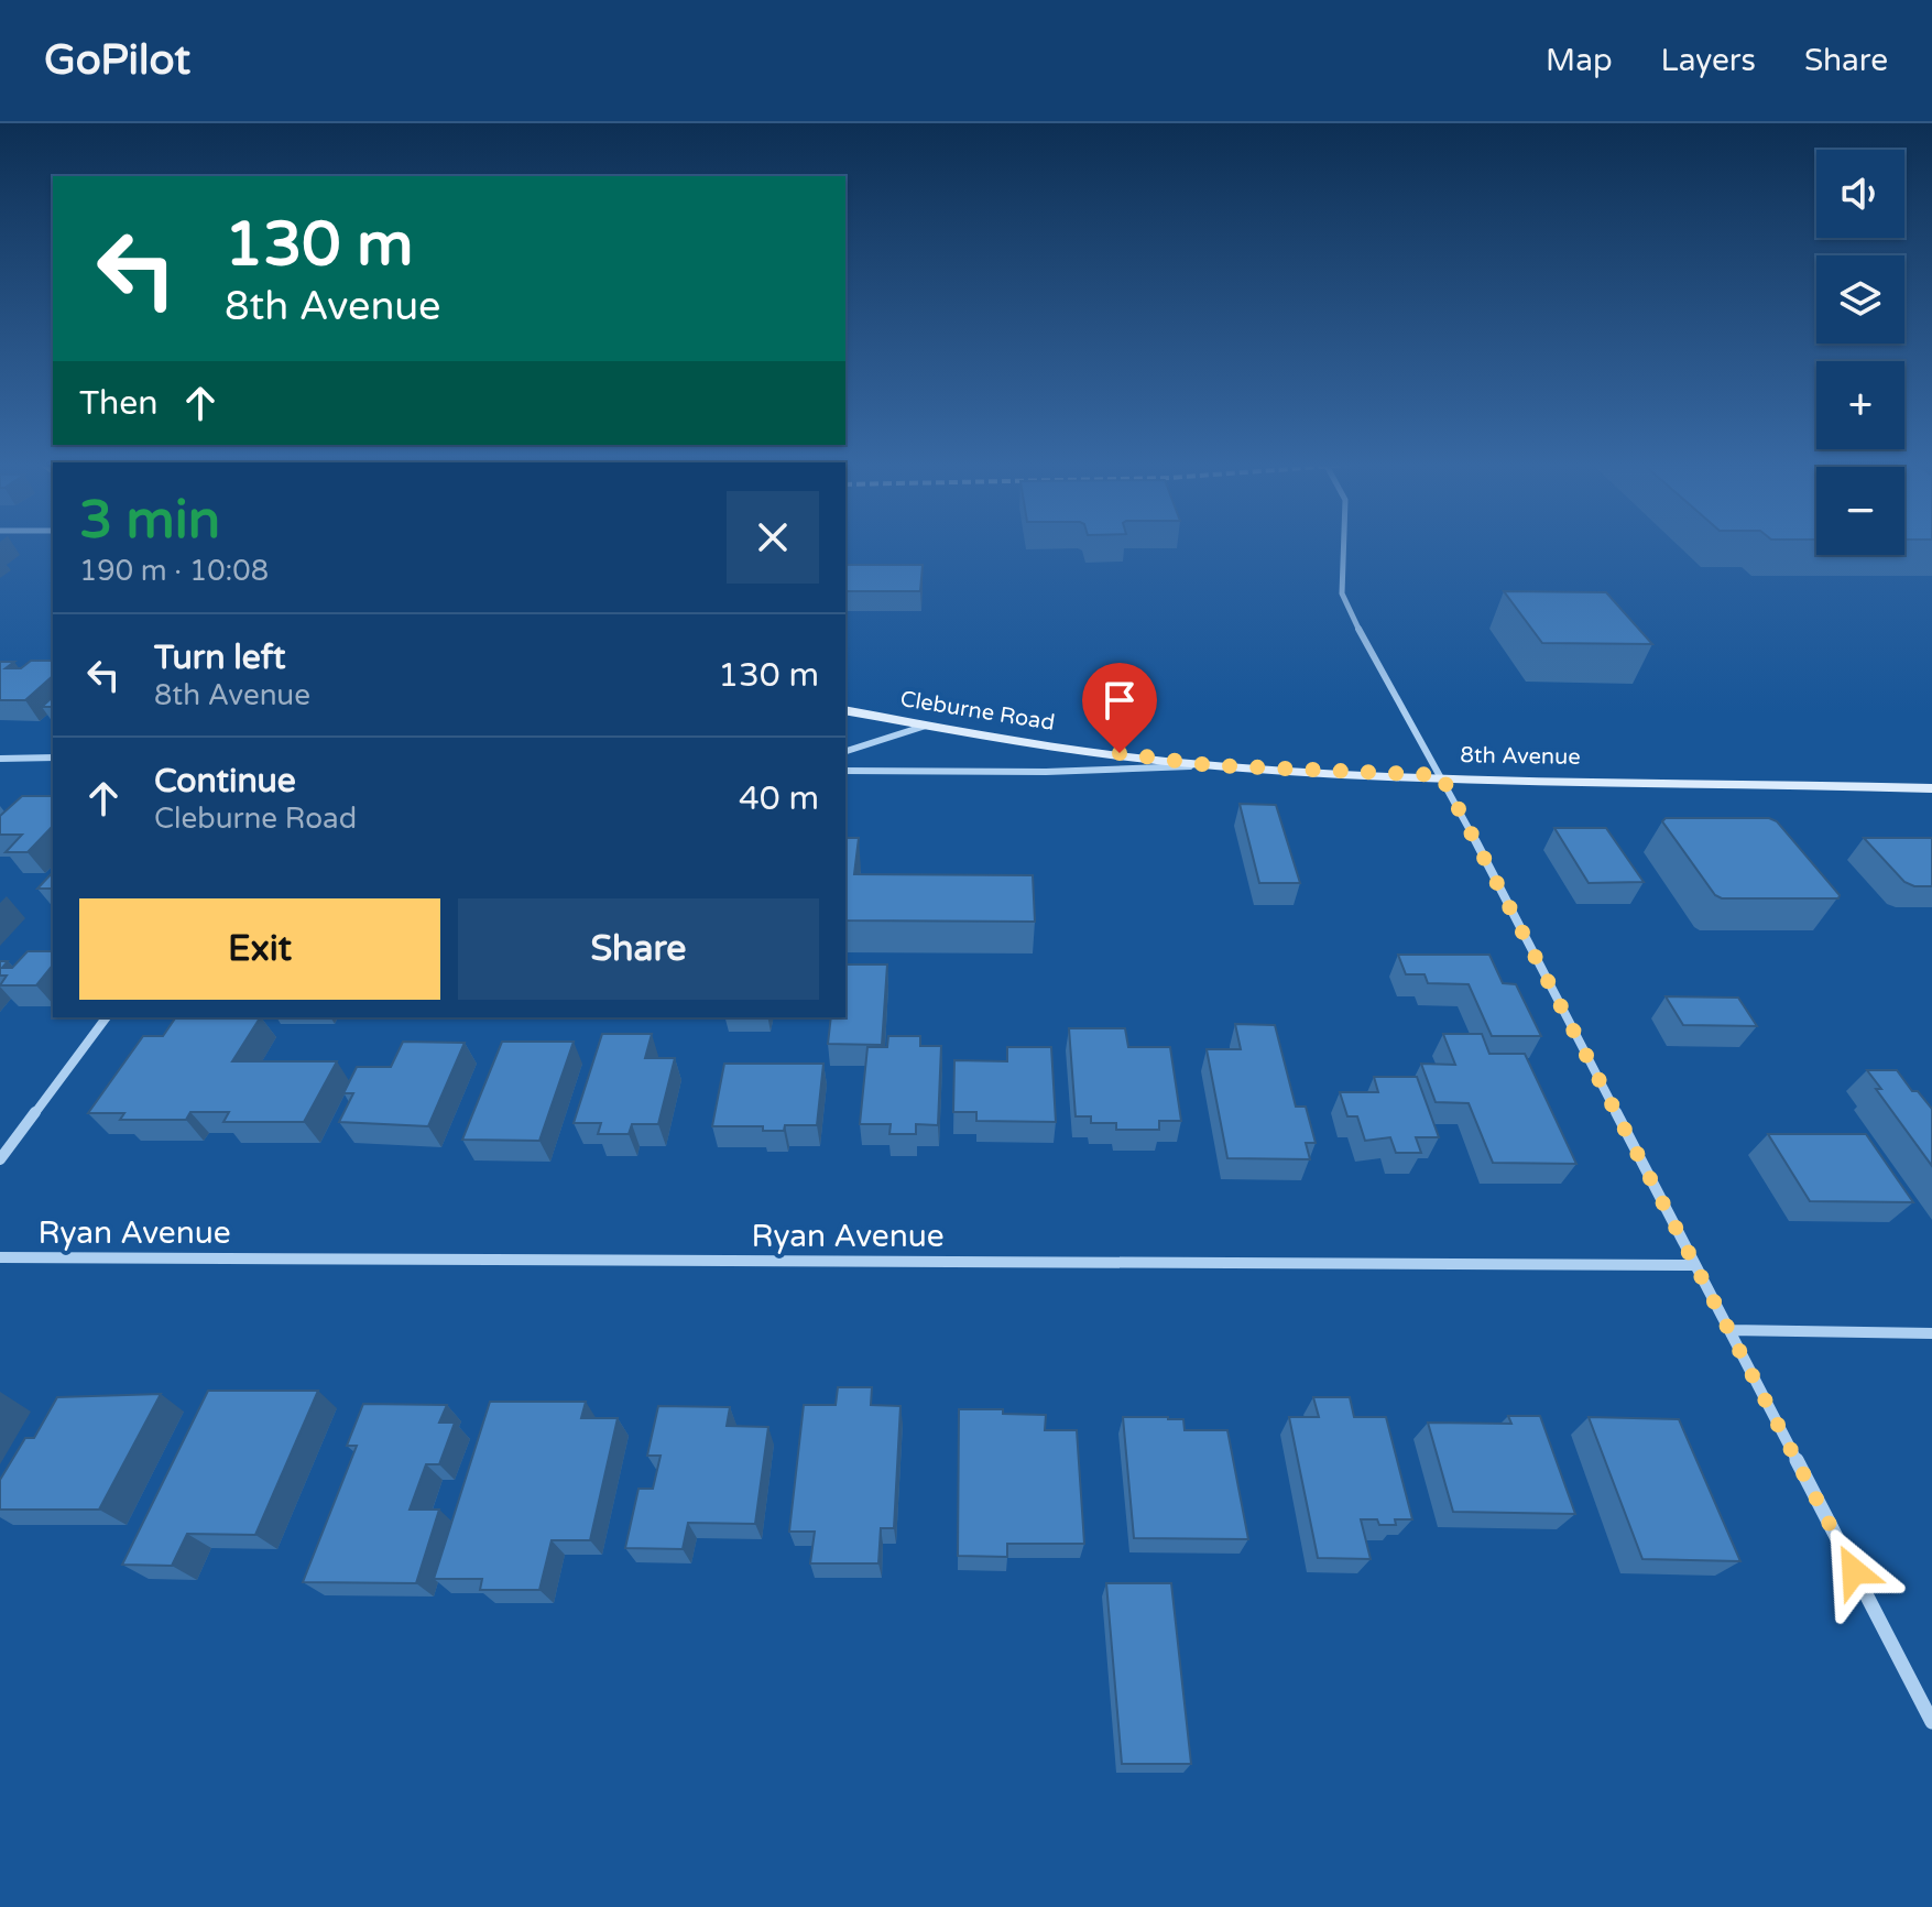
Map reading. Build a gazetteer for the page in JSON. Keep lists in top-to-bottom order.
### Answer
{
  "streets": {
    "main road": ["Cleburne Road", "8th Avenue"],
    "street": ["Ryan Avenue"]
  },
  "crossings": [
    ["Cleburne Road", "8th Avenue"]
  ],
  "page": {
    "header": "GoPilot",
    "nav": ["Map", "Layers", "Share"],
    "map_buttons": ["+", "−"],
    "turn": ["130 m", "8th Avenue"],
    "then": "Then",
    "heading": ["3 min", "190 m · 10:08"],
    "list": [
      {
        "name": "Turn left",
        "note": "8th Avenue",
        "value": "130 m"
      },
      {
        "name": "Continue",
        "note": "Cleburne Road",
        "value": "40 m"
      }
    ],
    "buttons": ["Exit", "Share"]
  }
}
